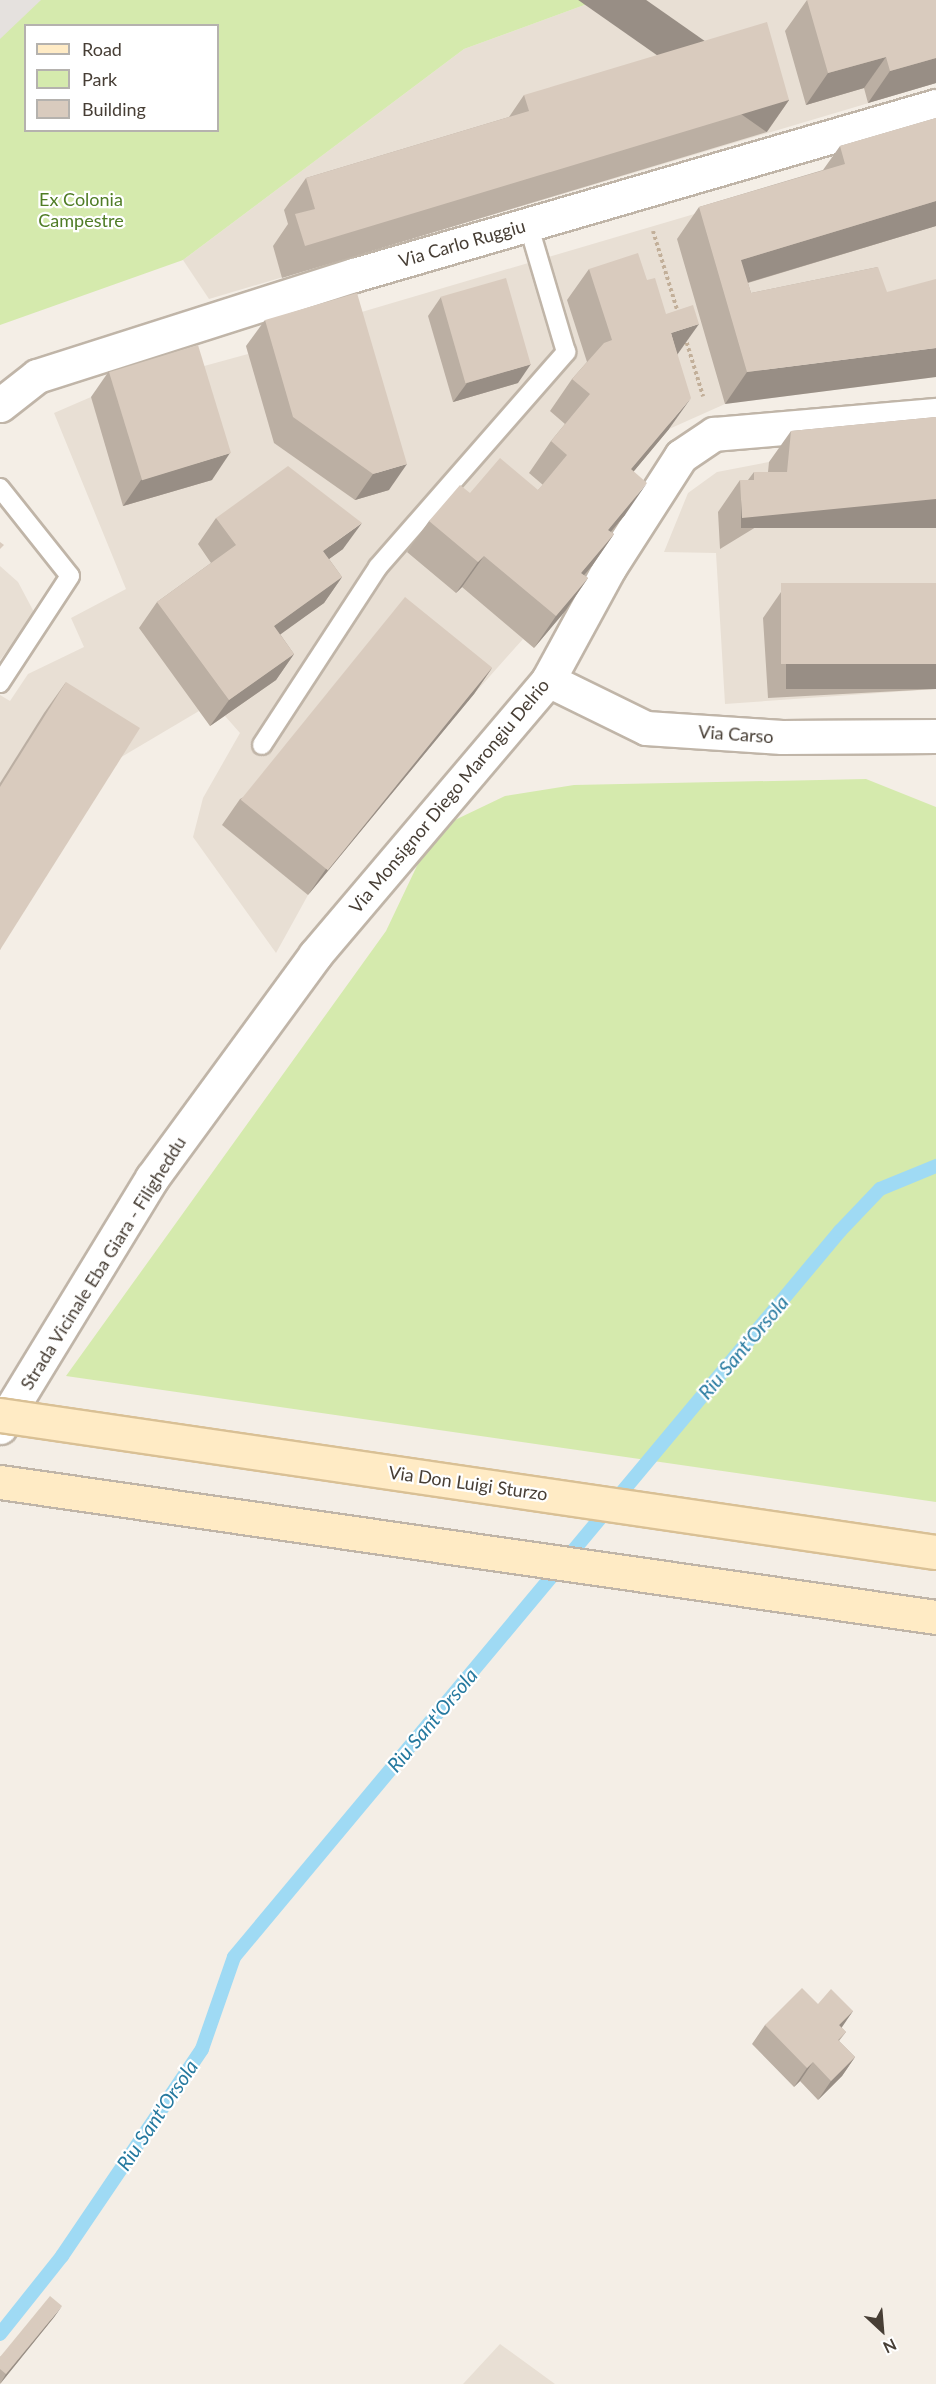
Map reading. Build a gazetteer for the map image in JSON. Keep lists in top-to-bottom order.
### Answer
{
  "streets": {
    "main road": ["Via Don Luigi Sturzo"],
    "street": [
      "Via Carlo Ruggiu",
      "Via Carso",
      "Via Monsignor Diego Marongiu Delrio",
      "Strada Vicinale Eba Giara - Filigheddu"
    ]
  },
  "crossings": [
    ["Via Carso", "Via Monsignor Diego Marongiu Delrio"],
    ["Via Monsignor Diego Marongiu Delrio", "Strada Vicinale Eba Giara - Filigheddu"]
  ],
  "water": ["Riu Sant'Orsola"],
  "parks": ["Ex Colonia Campestre"],
  "legend": ["Road", "Park", "Building"],
  "north": "bottom right"
}
